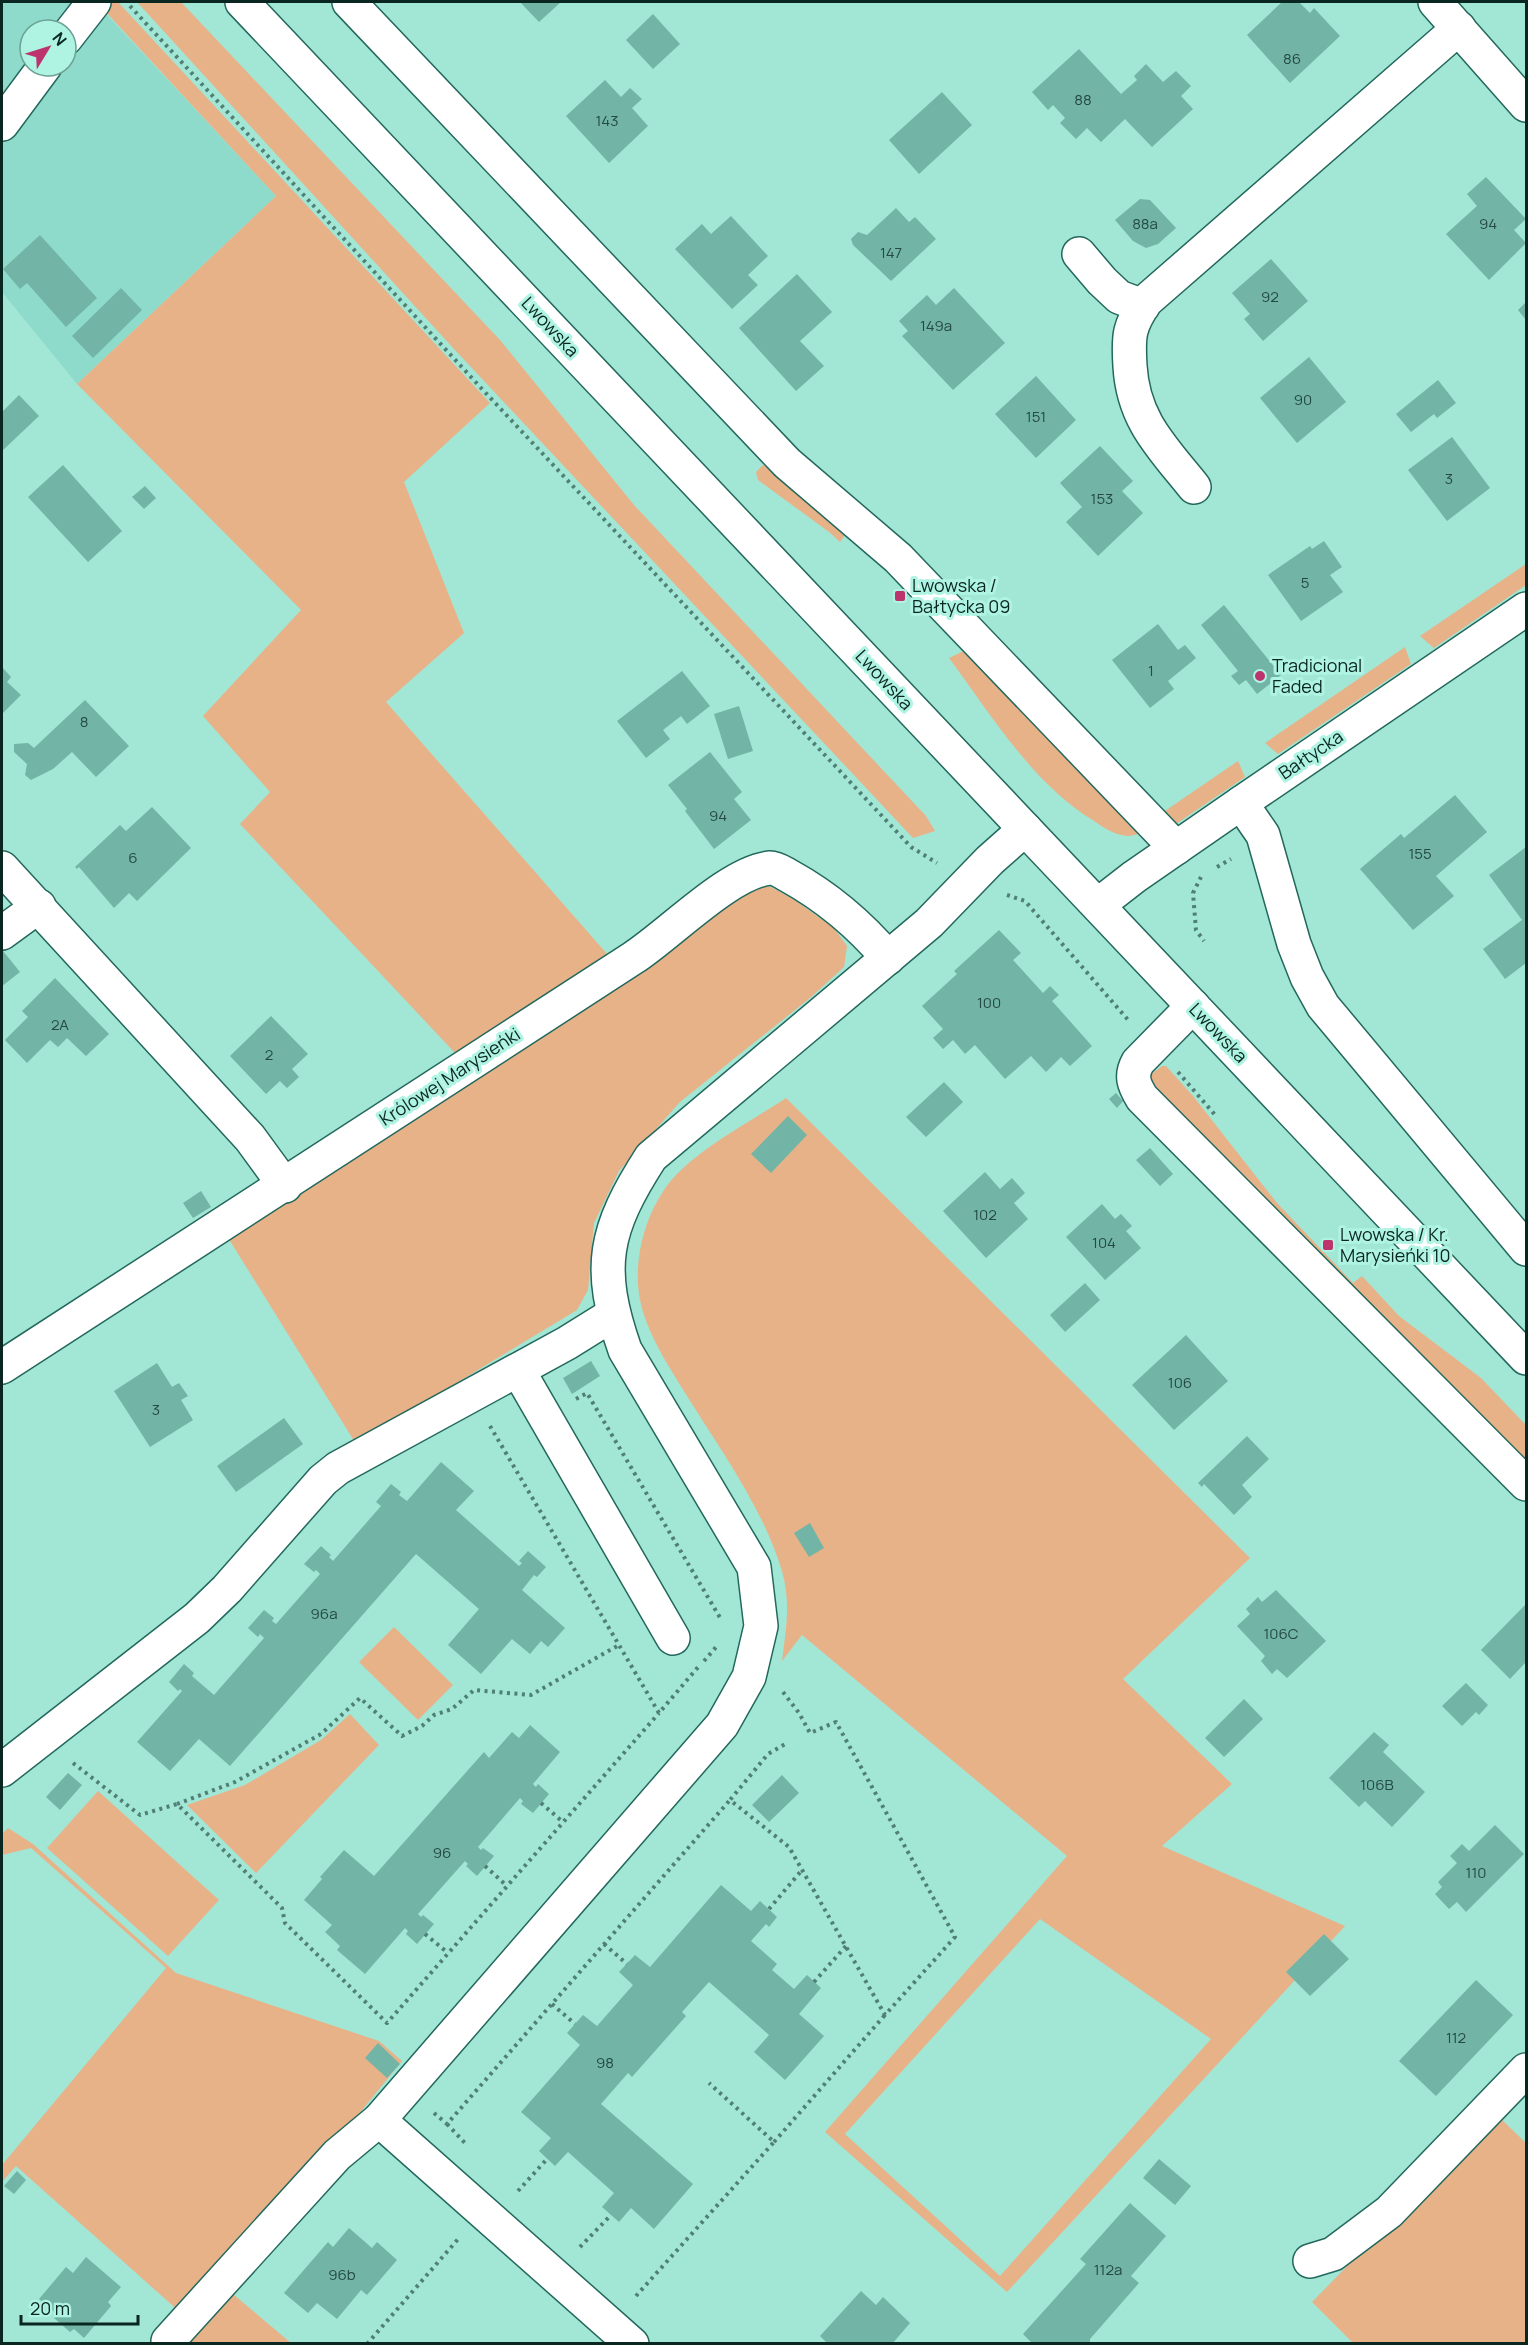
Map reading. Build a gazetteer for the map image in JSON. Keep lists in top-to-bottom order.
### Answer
{
  "streets": {
    "street": ["Lwowska", "Bałtycka", "Królowej Marysieńki"]
  },
  "crossings": [
    ["Lwowska", "Bałtycka"]
  ],
  "places": {
    "transit": ["Lwowska / Bałtycka 09", "Lwowska / Kr. Marysieńki 10"],
    "other": ["Tradicional Faded"]
  },
  "house_numbers": [
    "86",
    "88",
    "143",
    "88a",
    "94",
    "147",
    "92",
    "149a",
    "90",
    "151",
    "3",
    "153",
    "5",
    "1",
    "8",
    "94",
    "155",
    "6",
    "100",
    "2A",
    "2",
    "102",
    "104",
    "106",
    "3",
    "96a",
    "106C",
    "106B",
    "96",
    "110",
    "112",
    "98",
    "112a",
    "96b"
  ],
  "scale_bar": "20 m",
  "north": "top right"
}
